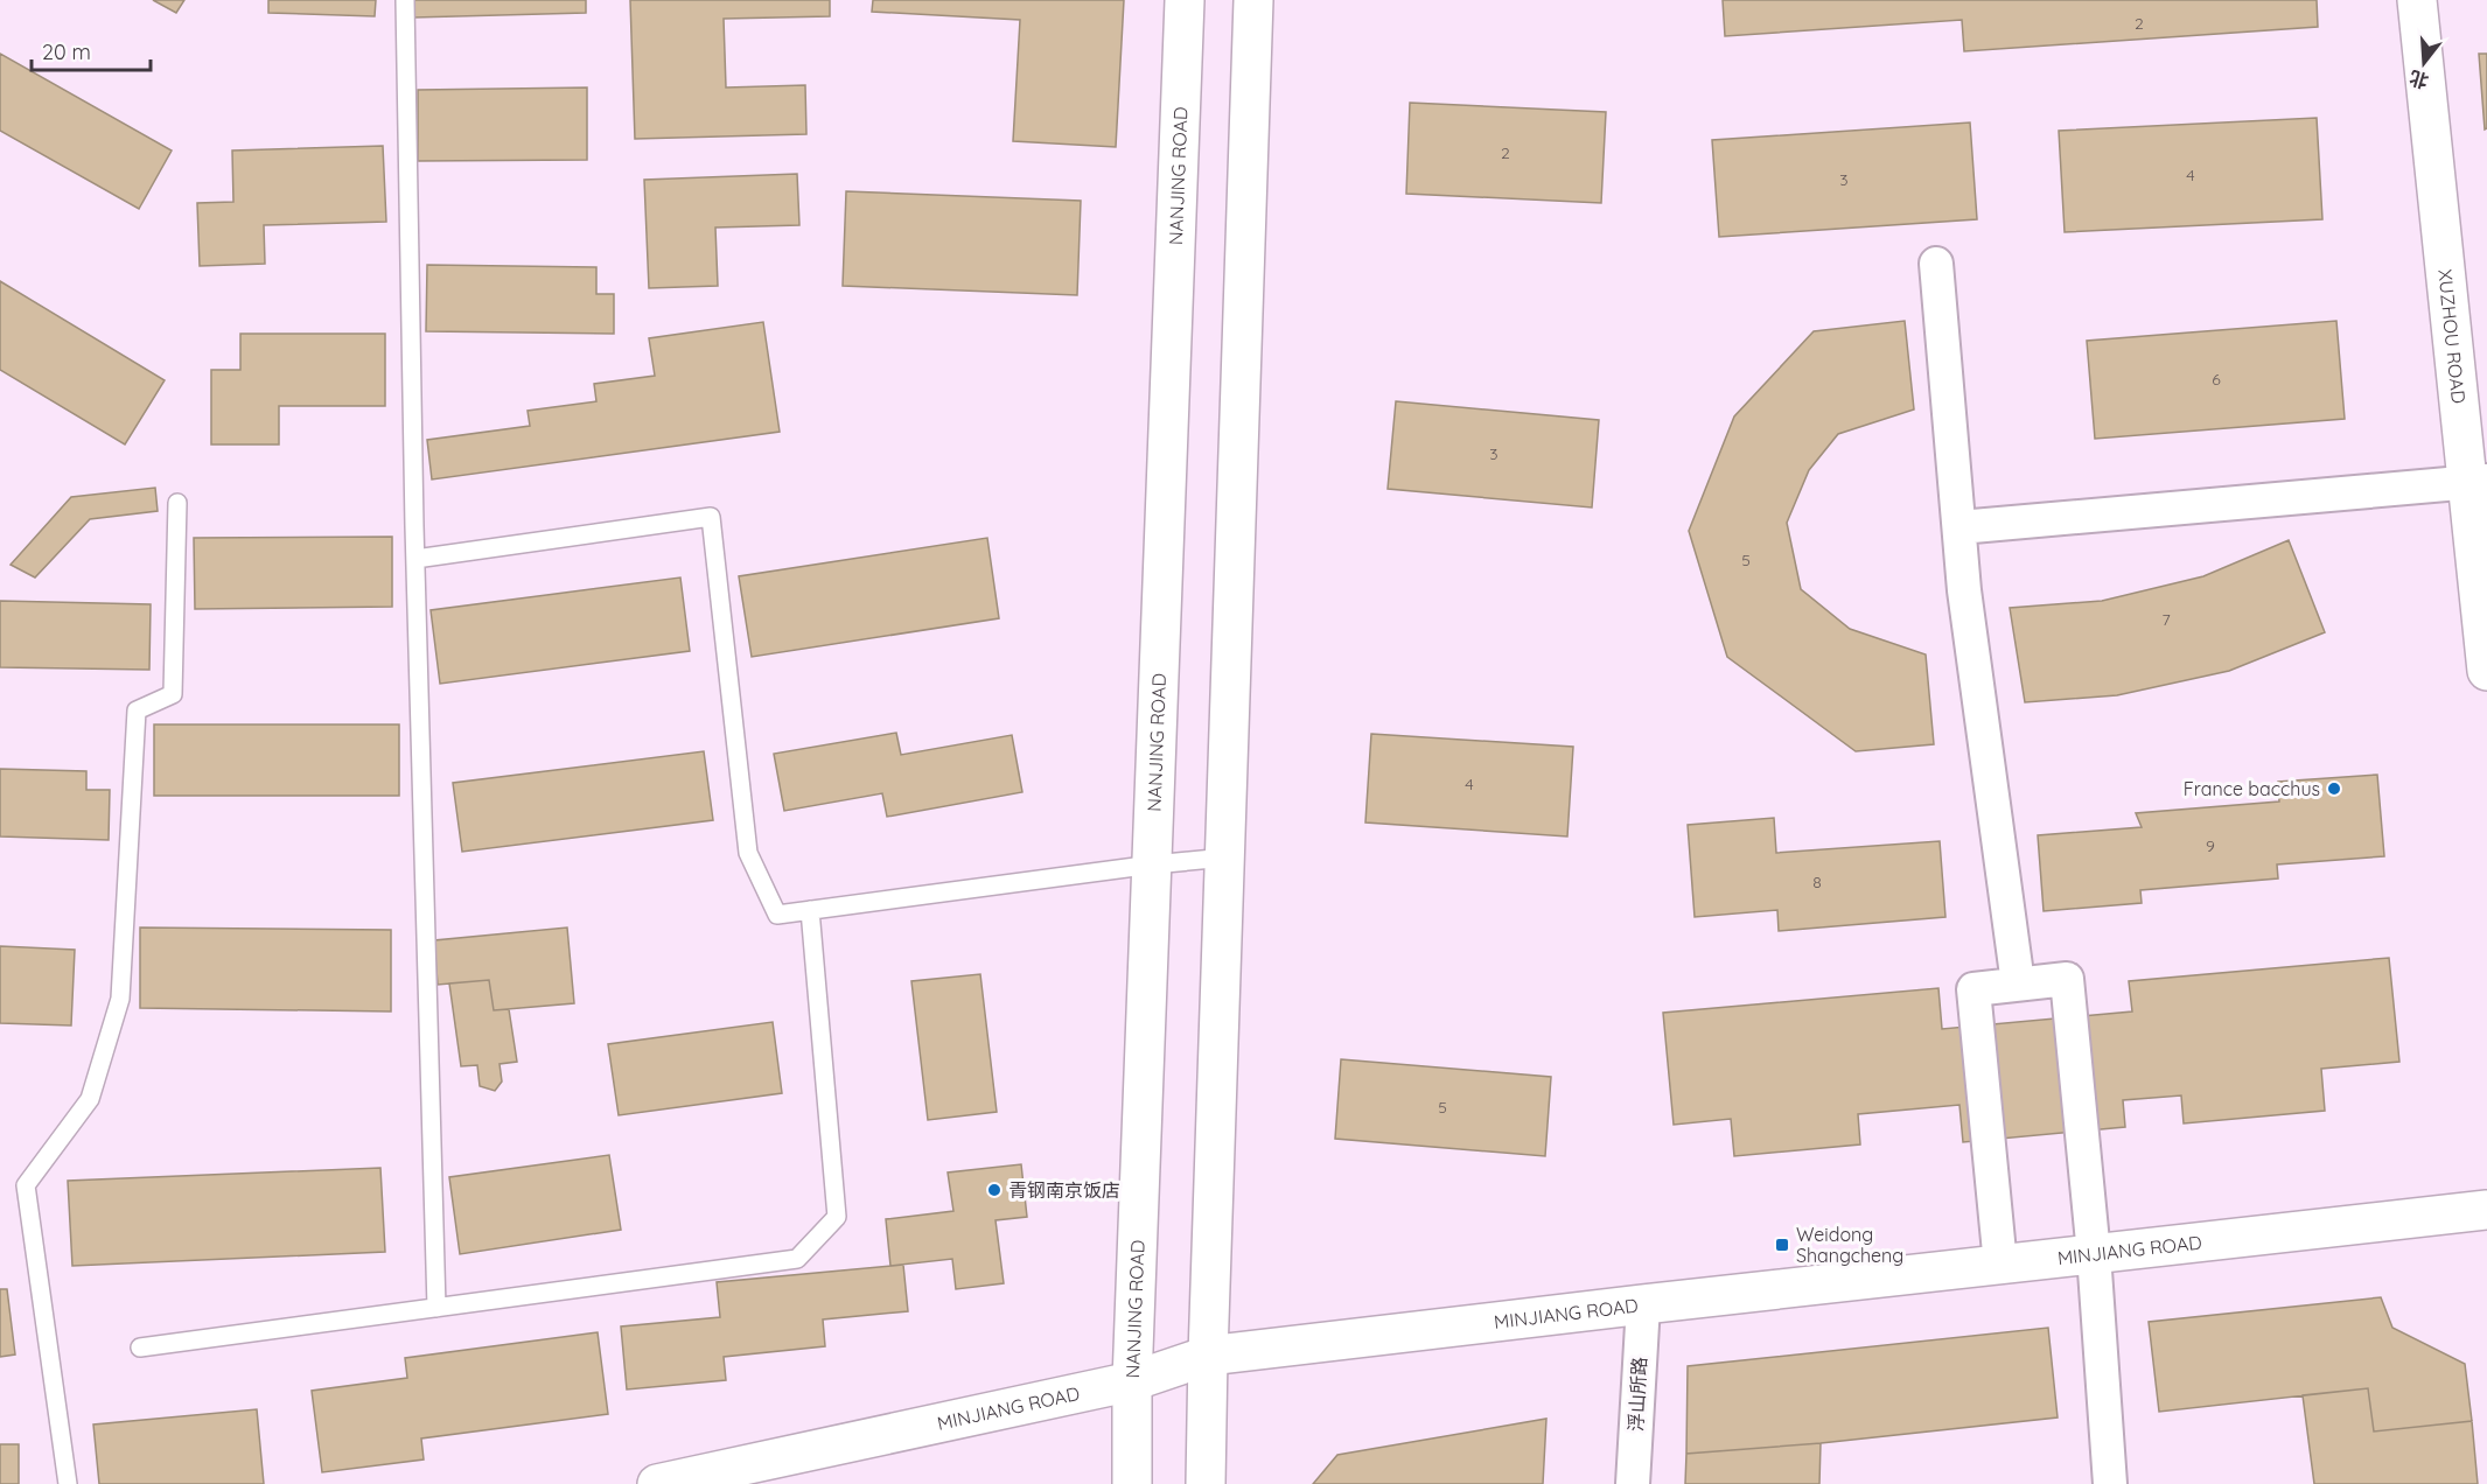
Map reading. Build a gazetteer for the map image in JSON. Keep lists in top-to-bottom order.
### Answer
{
  "streets": {
    "main road": ["NANJING ROAD", "XUZHOU ROAD", "MINJIANG ROAD"],
    "street": ["浮山所路"]
  },
  "crossings": [
    ["NANJING ROAD", "MINJIANG ROAD"],
    ["MINJIANG ROAD", "浮山所路"]
  ],
  "places": {
    "other": ["France bacchus", "青钢南京饭店"],
    "transit": ["Weidong Shangcheng"]
  },
  "house_numbers": [
    "2",
    "2",
    "4",
    "3",
    "6",
    "3",
    "5",
    "7",
    "4",
    "9",
    "8",
    "5"
  ],
  "scale_bar": "20 m",
  "north": "bottom"
}
